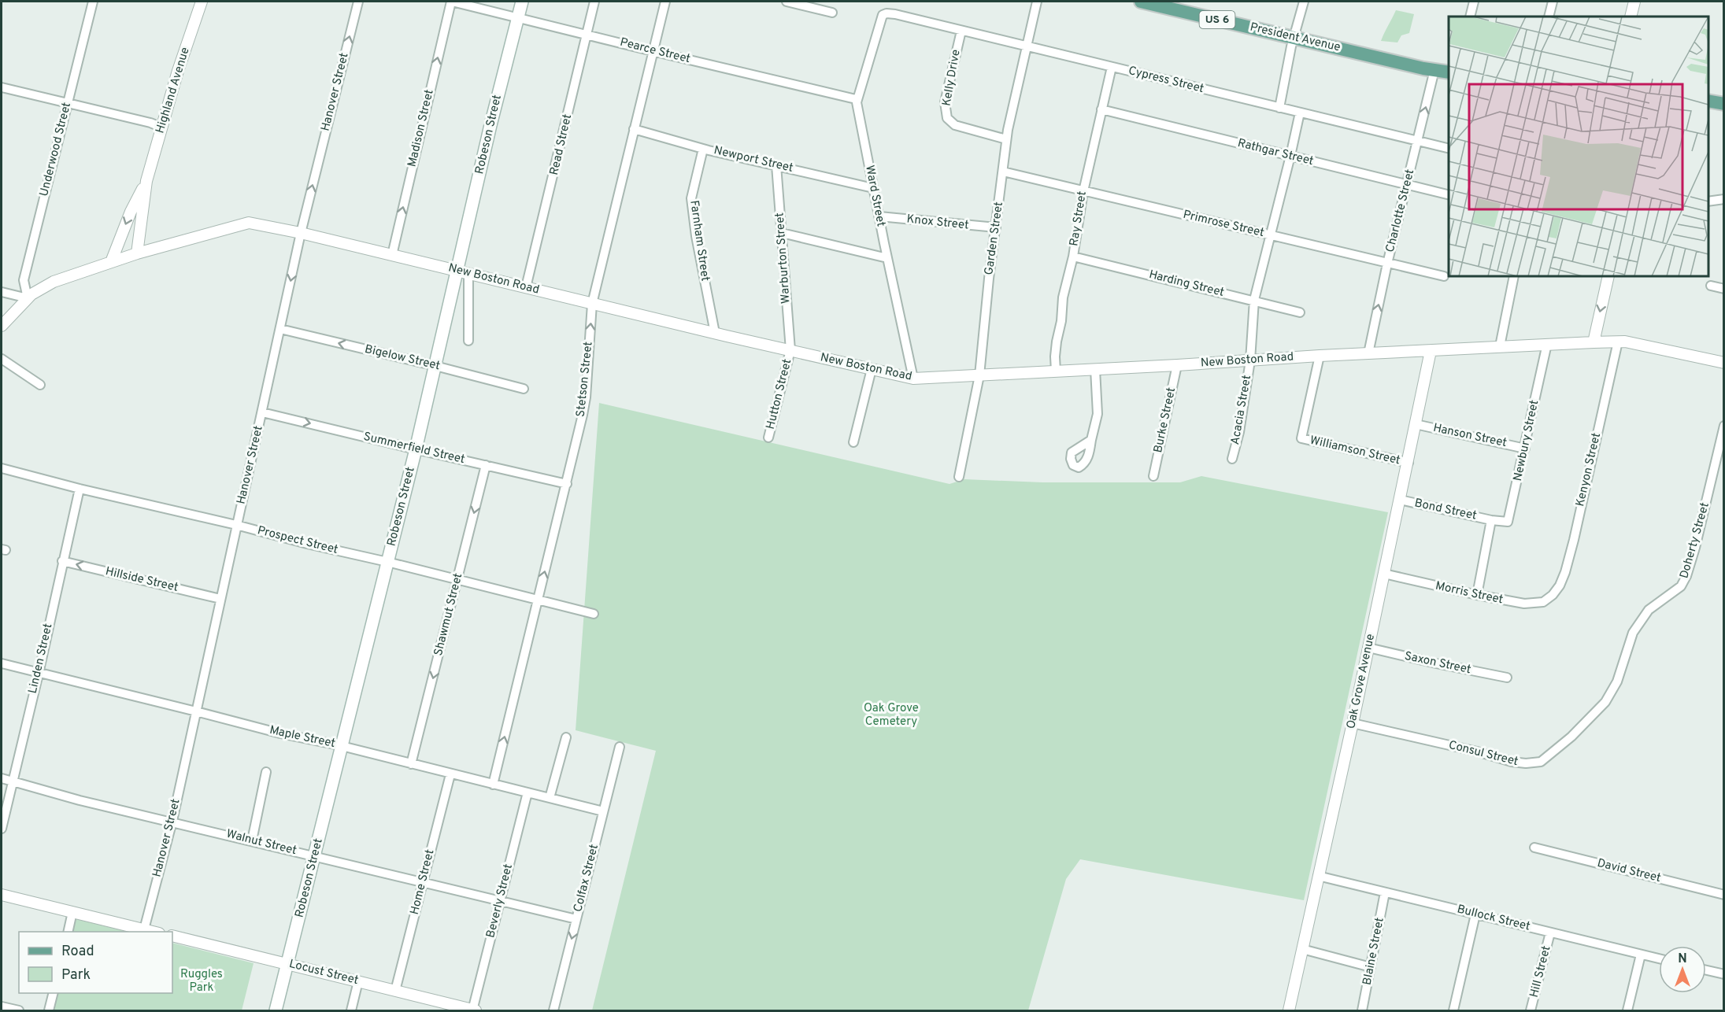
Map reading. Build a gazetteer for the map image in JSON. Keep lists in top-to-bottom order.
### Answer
{
  "streets": {
    "main road": ["US 6", "President Avenue", "Robeson Street"],
    "street": [
      "Pearce Street",
      "Kelly Drive",
      "Cypress Street",
      "Highland Avenue",
      "Hanover Street",
      "Madison Street",
      "Read Street",
      "Underwood Street",
      "Rathgar Street",
      "Newport Street",
      "Ward Street",
      "Charlotte Street",
      "Ray Street",
      "Knox Street",
      "Primrose Street",
      "Garden Street",
      "Farnham Street",
      "Warburton Street",
      "New Boston Road",
      "Harding Street",
      "Bigelow Street",
      "Stetson Street",
      "Hutton Street",
      "Acacia Street",
      "Burke Street",
      "Hanson Street",
      "Newbury Street",
      "Summerfield Street",
      "Williamson Street",
      "Kenyon Street",
      "Bond Street",
      "Prospect Street",
      "Doherty Street",
      "Hillside Street",
      "Morris Street",
      "Shawmut Street",
      "Linden Street",
      "Saxon Street",
      "Oak Grove Avenue",
      "Maple Street",
      "Consul Street",
      "Walnut Street",
      "David Street",
      "Colfax Street",
      "Home Street",
      "Beverly Street",
      "Bullock Street",
      "Blaine Street",
      "Hill Street",
      "Locust Street"
    ]
  },
  "crossings": [
    ["President Avenue", "Charlotte Street"],
    ["Pearce Street", "Madison Street"],
    ["Pearce Street", "Robeson Street"],
    ["Pearce Street", "Read Street"],
    ["Pearce Street", "Ward Street"],
    ["Pearce Street", "Stetson Street"],
    ["Kelly Drive", "Cypress Street"],
    ["Kelly Drive", "Garden Street"],
    ["Cypress Street", "Ward Street"],
    ["Cypress Street", "Charlotte Street"],
    ["Cypress Street", "Ray Street"],
    ["Cypress Street", "Garden Street"],
    ["Cypress Street", "Acacia Street"],
    ["Highland Avenue", "New Boston Road"],
    ["Hanover Street", "New Boston Road"],
    ["Hanover Street", "Bigelow Street"],
    ["Hanover Street", "Summerfield Street"],
    ["Hanover Street", "Prospect Street"],
    ["Hanover Street", "Hillside Street"],
    ["Hanover Street", "Maple Street"],
    ["Hanover Street", "Walnut Street"],
    ["Madison Street", "New Boston Road"],
    ["Robeson Street", "New Boston Road"],
    ["Robeson Street", "Bigelow Street"],
    ["Robeson Street", "Summerfield Street"],
    ["Robeson Street", "Prospect Street"],
    ["Robeson Street", "Maple Street"],
    ["Robeson Street", "Walnut Street"],
    ["Robeson Street", "Locust Street"],
    ["Read Street", "New Boston Road"],
    ["Rathgar Street", "Charlotte Street"],
    ["Rathgar Street", "Ray Street"],
    ["Rathgar Street", "Acacia Street"],
    ["Newport Street", "Ward Street"],
    ["Newport Street", "Farnham Street"],
    ["Newport Street", "Warburton Street"],
    ["Newport Street", "Stetson Street"],
    ["Ward Street", "Knox Street"],
    ["Ward Street", "New Boston Road"],
    ["Charlotte Street", "Primrose Street"],
    ["Charlotte Street", "New Boston Road"],
    ["Ray Street", "Primrose Street"],
    ["Ray Street", "New Boston Road"],
    ["Ray Street", "Harding Street"],
    ["Knox Street", "Garden Street"],
    ["Primrose Street", "Garden Street"],
    ["Primrose Street", "Acacia Street"],
    ["Garden Street", "New Boston Road"],
    ["Farnham Street", "New Boston Road"],
    ["Warburton Street", "New Boston Road"],
    ["Warburton Street", "Hutton Street"],
    ["New Boston Road", "Stetson Street"],
    ["New Boston Road", "Hutton Street"],
    ["New Boston Road", "Acacia Street"],
    ["New Boston Road", "Burke Street"],
    ["New Boston Road", "Newbury Street"],
    ["New Boston Road", "Williamson Street"],
    ["New Boston Road", "Kenyon Street"],
    ["New Boston Road", "Oak Grove Avenue"],
    ["Harding Street", "Acacia Street"],
    ["Stetson Street", "Summerfield Street"],
    ["Stetson Street", "Prospect Street"],
    ["Stetson Street", "Maple Street"],
    ["Hanson Street", "Newbury Street"],
    ["Hanson Street", "Oak Grove Avenue"],
    ["Newbury Street", "Bond Street"],
    ["Summerfield Street", "Shawmut Street"],
    ["Williamson Street", "Oak Grove Avenue"],
    ["Kenyon Street", "Morris Street"],
    ["Bond Street", "Oak Grove Avenue"],
    ["Prospect Street", "Shawmut Street"],
    ["Prospect Street", "Linden Street"],
    ["Doherty Street", "Consul Street"],
    ["Hillside Street", "Linden Street"],
    ["Morris Street", "Oak Grove Avenue"],
    ["Shawmut Street", "Maple Street"],
    ["Linden Street", "Maple Street"],
    ["Linden Street", "Walnut Street"],
    ["Saxon Street", "Oak Grove Avenue"],
    ["Oak Grove Avenue", "Consul Street"],
    ["Oak Grove Avenue", "Bullock Street"],
    ["Maple Street", "Colfax Street"],
    ["Maple Street", "Home Street"],
    ["Maple Street", "Beverly Street"],
    ["Walnut Street", "Colfax Street"],
    ["Walnut Street", "Home Street"],
    ["Walnut Street", "Beverly Street"],
    ["Home Street", "Locust Street"],
    ["Beverly Street", "Locust Street"],
    ["Bullock Street", "Blaine Street"],
    ["Bullock Street", "Hill Street"]
  ],
  "one_way": [
    "Madison Street",
    "Charlotte Street",
    "Bigelow Street",
    "Stetson Street",
    "Summerfield Street",
    "Hillside Street",
    "Shawmut Street"
  ],
  "parks": ["Oak Grove Cemetery", "Ruggles Park"],
  "legend": ["Road", "Park"],
  "north": "top"
}
